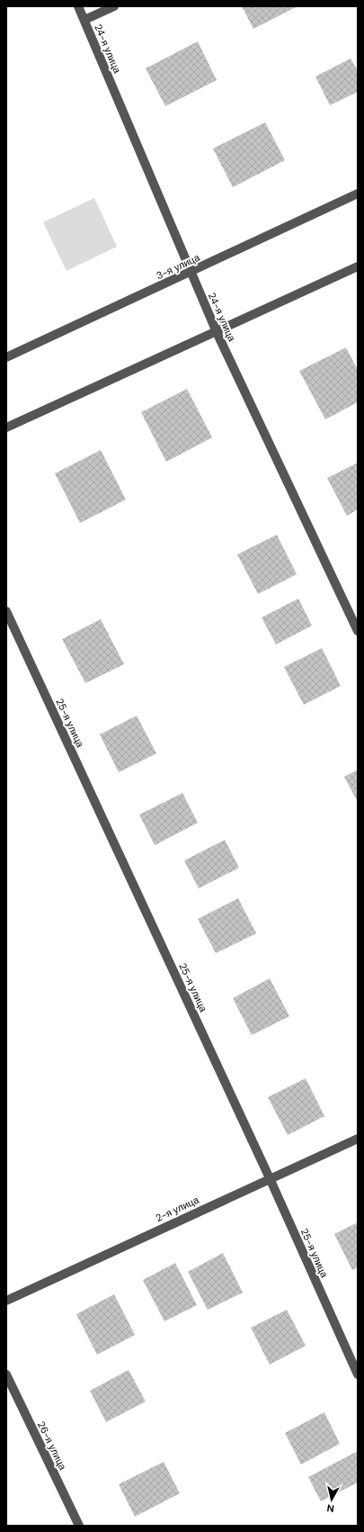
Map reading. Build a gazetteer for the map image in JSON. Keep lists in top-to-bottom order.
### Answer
{
  "streets": {
    "street": [
      "24-я улица",
      "3-я улица",
      "25-я улица",
      "2-я улица",
      "26-я улица"
    ]
  },
  "crossings": [
    ["24-я улица", "3-я улица"],
    ["25-я улица", "2-я улица"]
  ],
  "north": "bottom"
}
